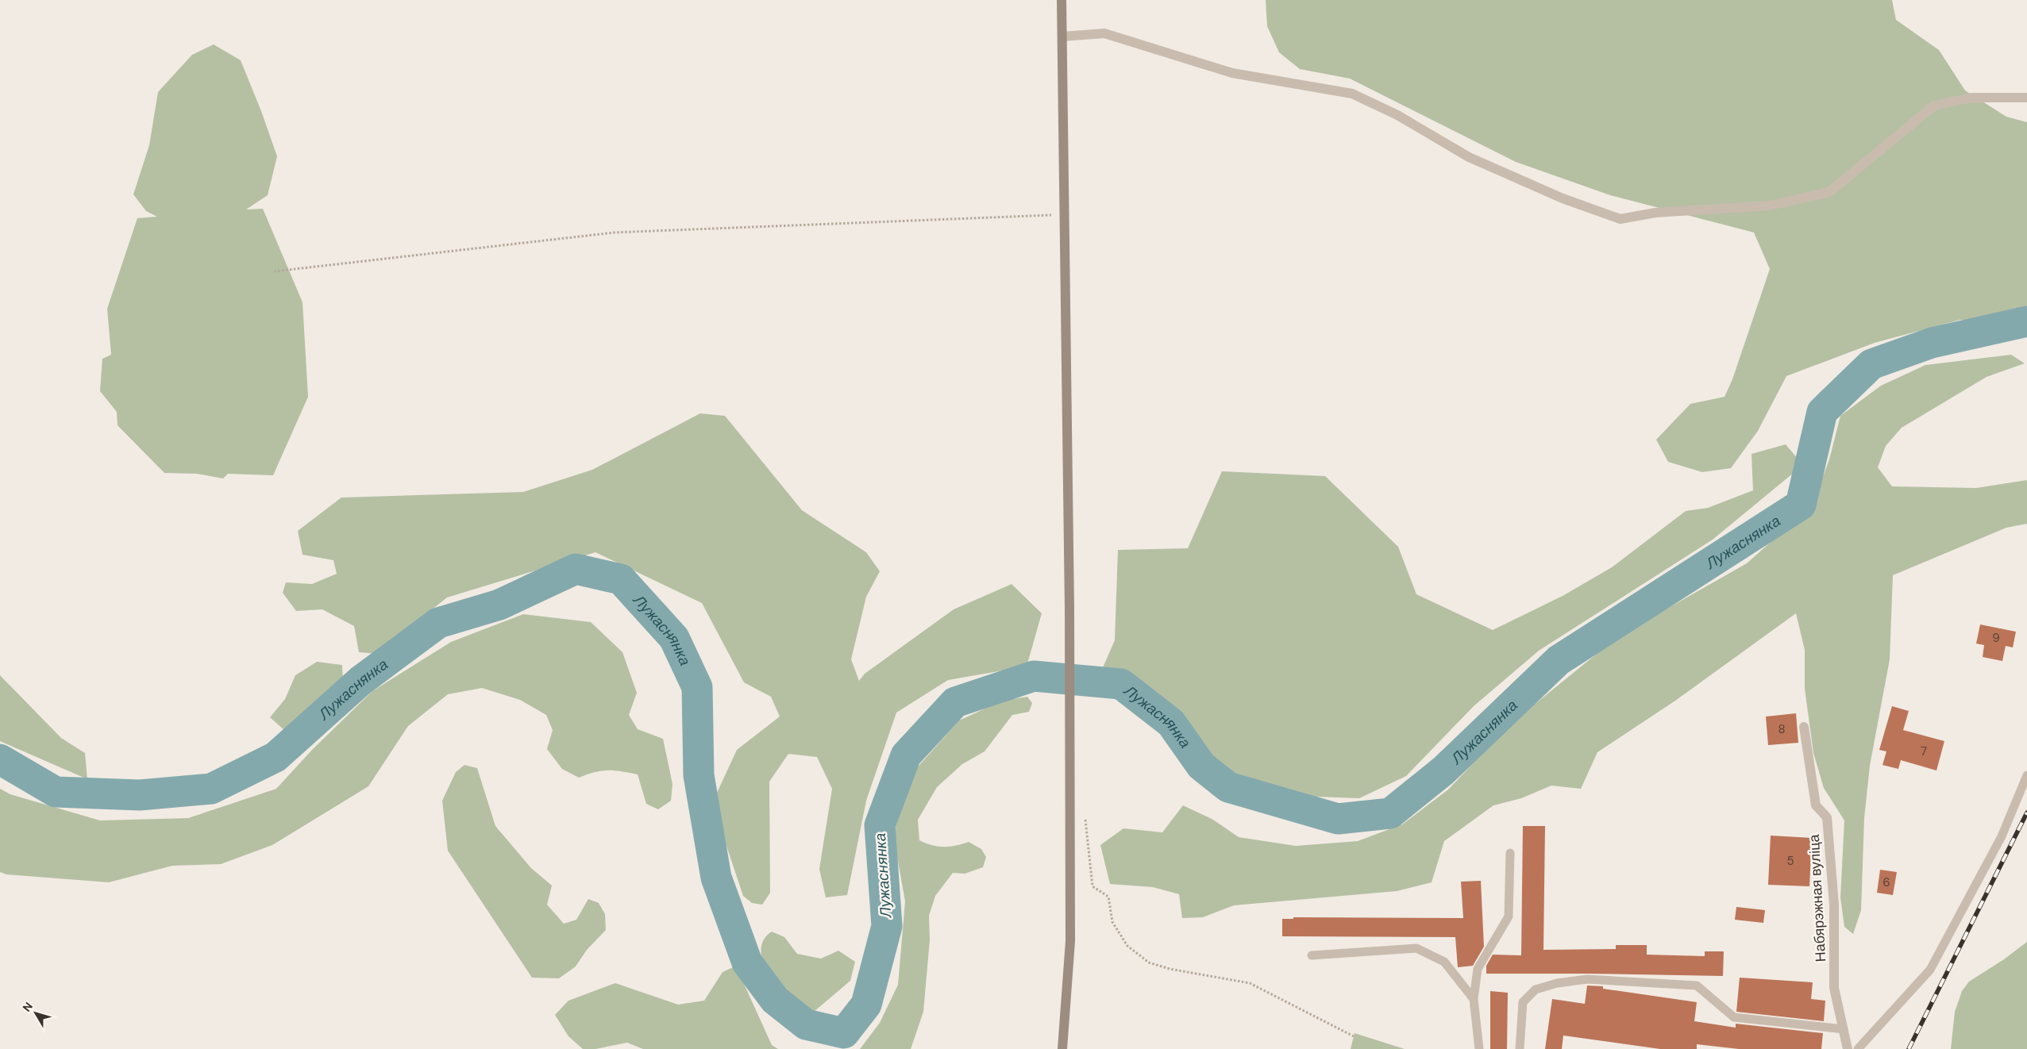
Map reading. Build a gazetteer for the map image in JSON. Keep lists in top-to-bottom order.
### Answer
{
  "streets": {
    "street": ["Набярэжная вуліца"]
  },
  "water": ["Лужаснянка"],
  "house_numbers": [
    "9",
    "8",
    "7",
    "5",
    "6"
  ],
  "north": "top left"
}
